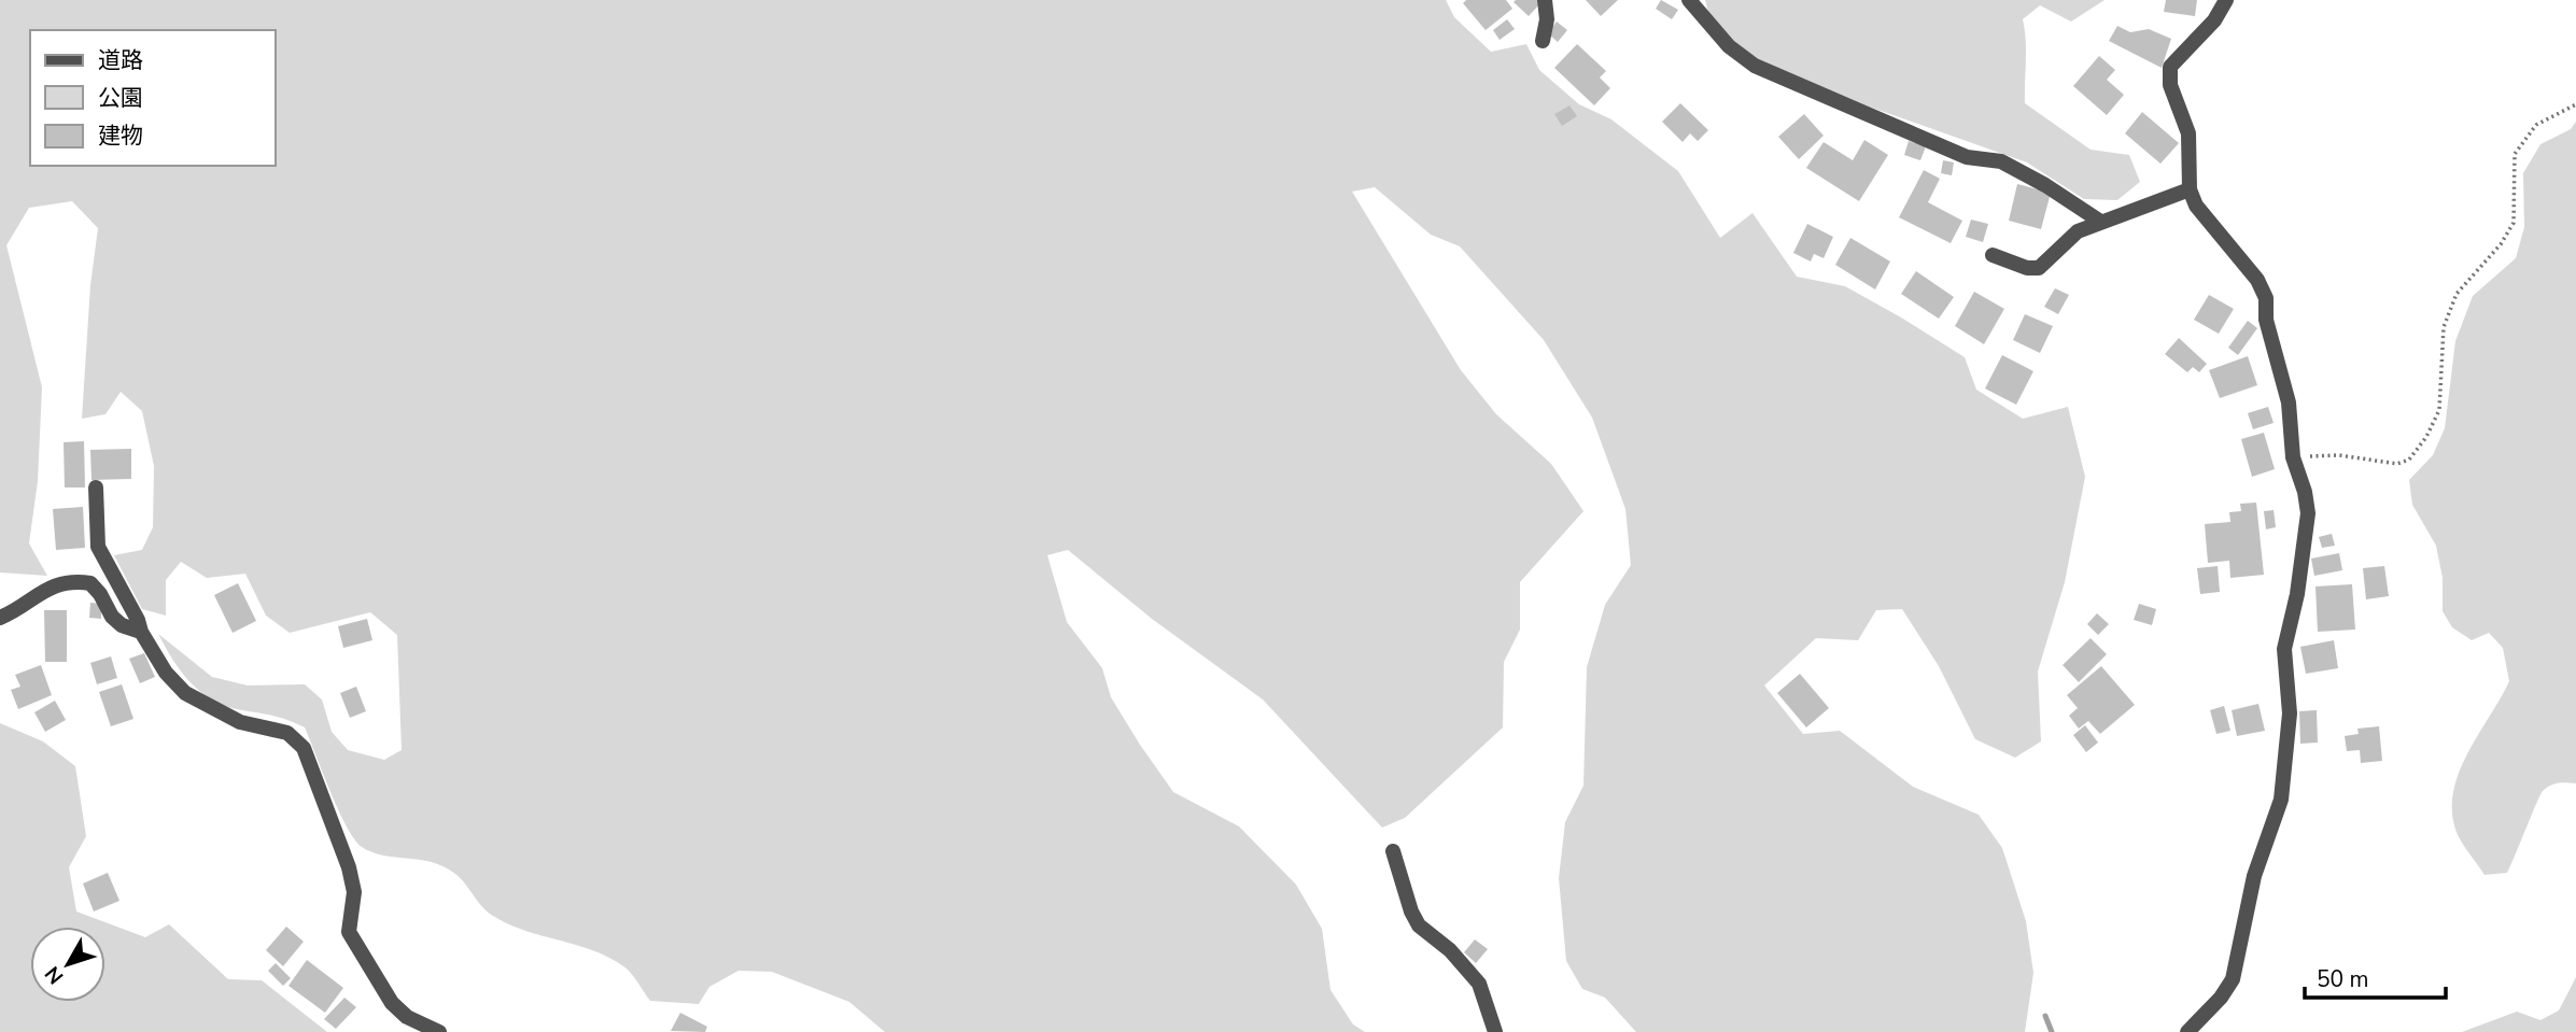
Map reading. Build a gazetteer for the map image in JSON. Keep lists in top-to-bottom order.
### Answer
{
  "legend": ["道路", "公園", "建物"],
  "scale_bar": "50 m",
  "north": "bottom left"
}
